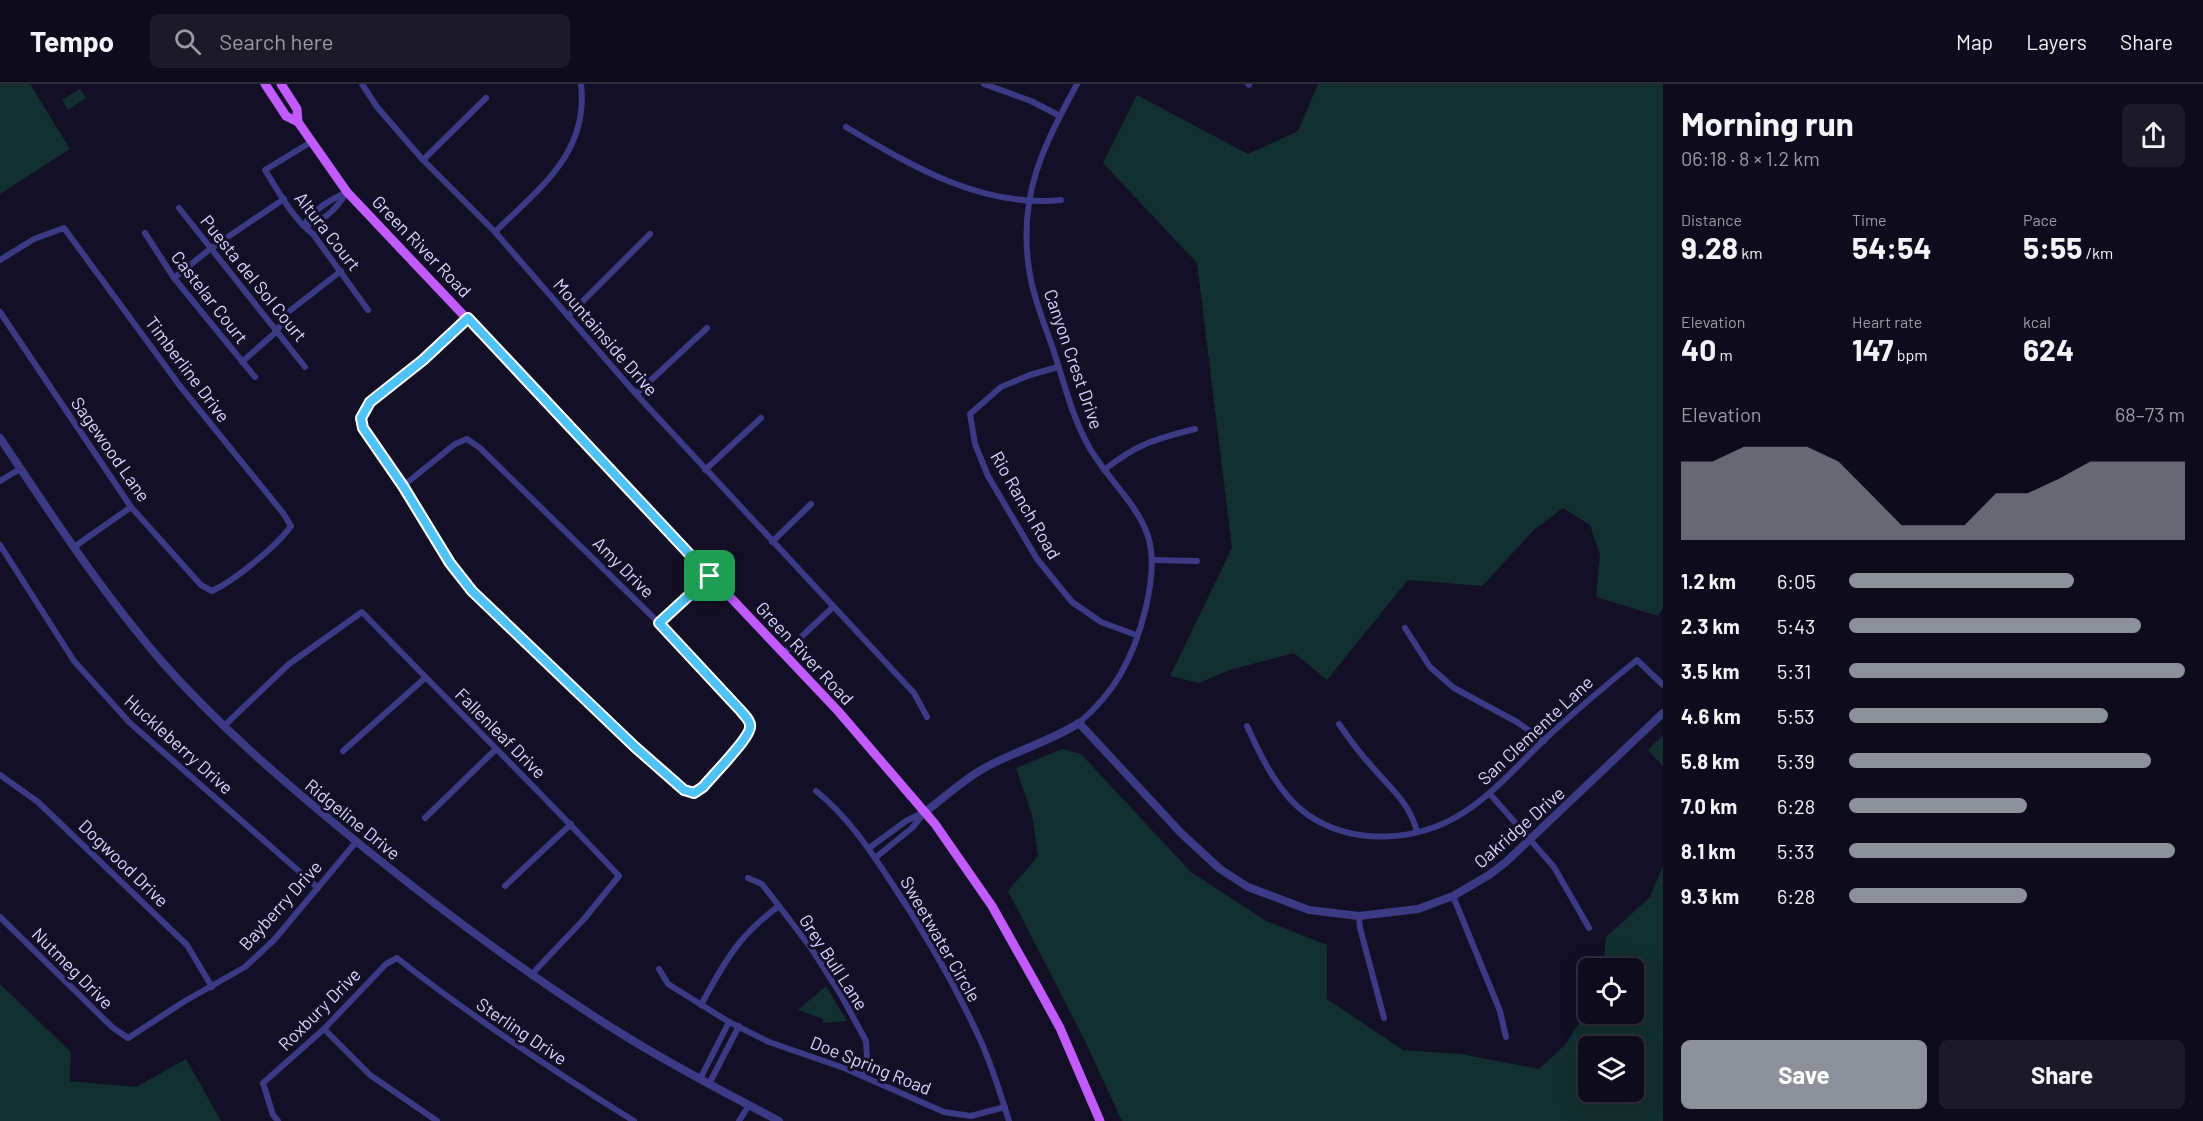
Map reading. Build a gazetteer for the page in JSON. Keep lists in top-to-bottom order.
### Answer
{
  "streets": {
    "main road": ["Green River Road"],
    "street": [
      "Altura Court",
      "Puesta del Sol Court",
      "Castelar Court",
      "Mountainside Drive",
      "Canyon Crest Drive",
      "Timberline Drive",
      "Sagewood Lane",
      "Rio Ranch Road",
      "Amy Drive",
      "San Clemente Lane",
      "Fallenleaf Drive",
      "Huckleberry Drive",
      "Ridgeline Drive",
      "Oakridge Drive",
      "Dogwood Drive",
      "Bayberry Drive",
      "Sweetwater Circle",
      "Grey Bull Lane",
      "Nutmeg Drive",
      "Roxbury Drive",
      "Sterling Drive",
      "Doe Spring Road"
    ]
  },
  "crossings": [
    ["Altura Court", "Green River Road"],
    ["Green River Road", "Canyon Crest Drive"],
    ["Canyon Crest Drive", "Rio Ranch Road"],
    ["Canyon Crest Drive", "Oakridge Drive"],
    ["Canyon Crest Drive", "Sweetwater Circle"],
    ["Timberline Drive", "Sagewood Lane"],
    ["Fallenleaf Drive", "Ridgeline Drive"],
    ["Huckleberry Drive", "Bayberry Drive"],
    ["Ridgeline Drive", "Bayberry Drive"],
    ["Dogwood Drive", "Bayberry Drive"],
    ["Bayberry Drive", "Nutmeg Drive"],
    ["Sweetwater Circle", "Doe Spring Road"],
    ["Grey Bull Lane", "Doe Spring Road"],
    ["Roxbury Drive", "Sterling Drive"]
  ],
  "page": {
    "header": "Tempo",
    "search": "Search here",
    "nav": ["Map", "Layers", "Share"],
    "heading": ["Morning run", "06:18 · 8 × 1.2 km"],
    "stats": [
      ["Distance", "9.28 km"],
      ["Time", "54:54"],
      ["Pace", "5:55 /km"],
      ["Elevation", "40 m"],
      ["Heart rate", "147 bpm"],
      ["kcal", "624"]
    ],
    "chart": ["Elevation", "68–73 m"],
    "list": [
      {
        "name": "1.2 km",
        "note": "6:05"
      },
      {
        "name": "2.3 km",
        "note": "5:43"
      },
      {
        "name": "3.5 km",
        "note": "5:31"
      },
      {
        "name": "4.6 km",
        "note": "5:53"
      },
      {
        "name": "5.8 km",
        "note": "5:39"
      },
      {
        "name": "7.0 km",
        "note": "6:28"
      },
      {
        "name": "8.1 km",
        "note": "5:33"
      },
      {
        "name": "9.3 km",
        "note": "6:28"
      }
    ],
    "buttons": ["Save", "Share"]
  }
}
